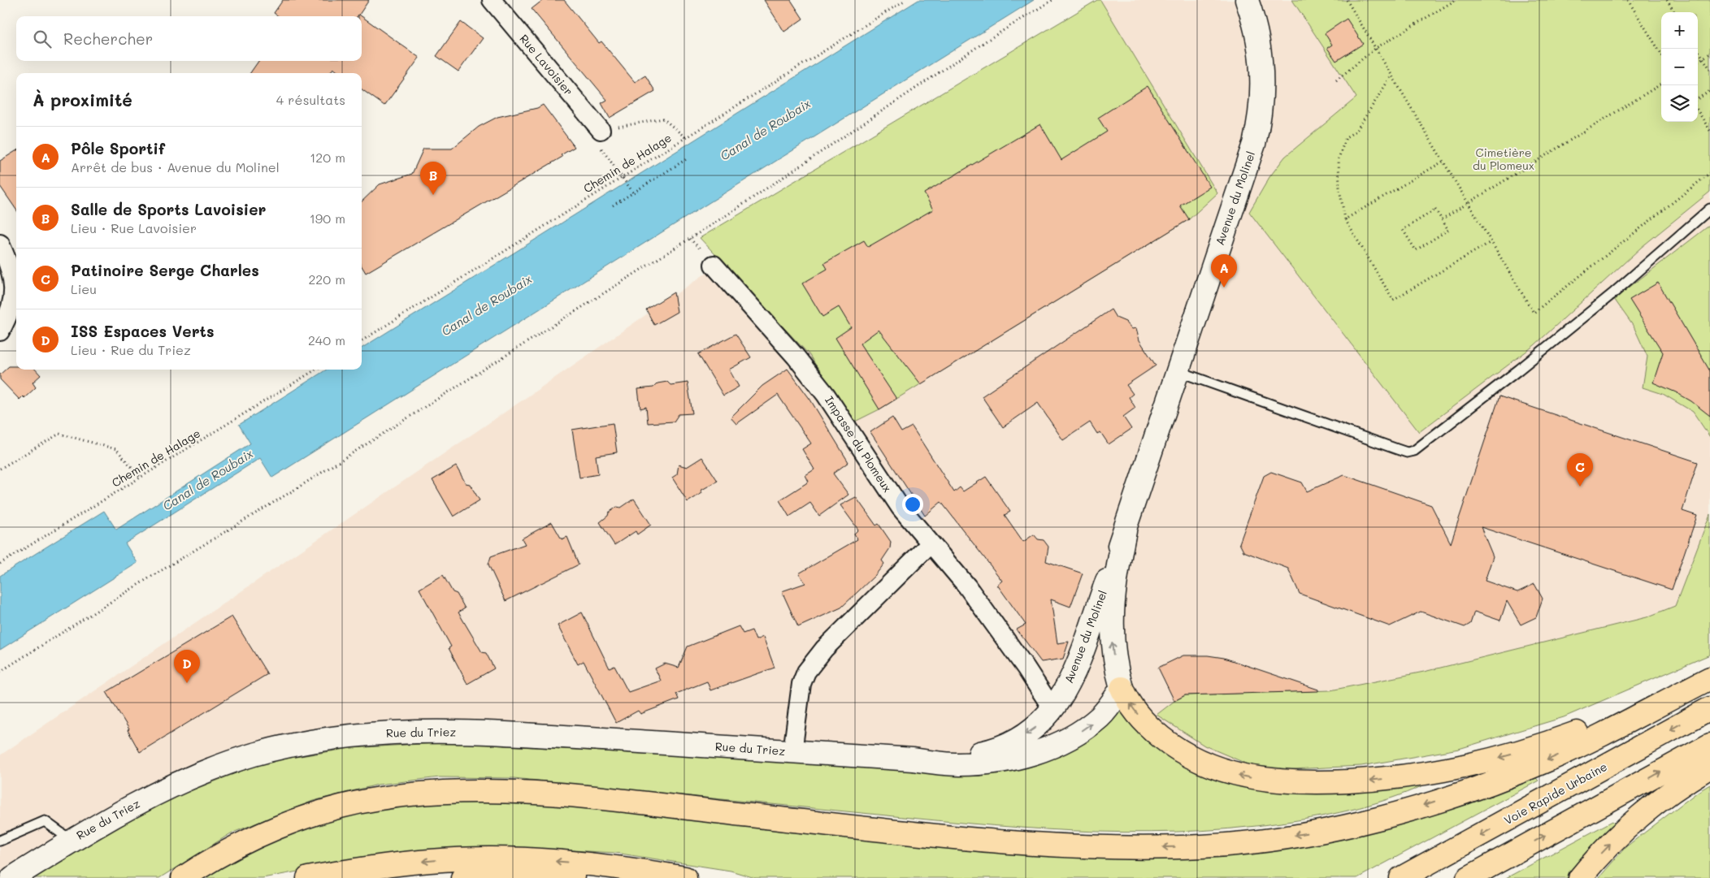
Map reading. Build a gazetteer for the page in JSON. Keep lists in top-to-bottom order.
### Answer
{
  "streets": {
    "highway": ["Voie Rapide Urbaine"],
    "street": [
      "Rue Lavoisier",
      "Avenue du Molinel",
      "Impasse du Plomeux",
      "Rue du Triez"
    ],
    "path": ["Chemin de Halage"]
  },
  "crossings": [
    ["Avenue du Molinel", "Impasse du Plomeux"],
    ["Avenue du Molinel", "Rue du Triez"],
    ["Impasse du Plomeux", "Rue du Triez"]
  ],
  "water": ["Canal de Roubaix"],
  "parks": ["Cimetière du Plomeux"],
  "page": {
    "map_buttons": ["+", "−"],
    "search": "Rechercher",
    "heading": ["À proximité", "4 résultats"],
    "list": [
      {
        "mark": "A",
        "name": "Pôle Sportif",
        "note": "Arrêt de bus · Avenue du Molinel",
        "value": "120 m"
      },
      {
        "mark": "B",
        "name": "Salle de Sports Lavoisier",
        "note": "Lieu · Rue Lavoisier",
        "value": "190 m"
      },
      {
        "mark": "C",
        "name": "Patinoire Serge Charles",
        "note": "Lieu",
        "value": "220 m"
      },
      {
        "mark": "D",
        "name": "ISS Espaces Verts",
        "note": "Lieu · Rue du Triez",
        "value": "240 m"
      }
    ],
    "pins": [
      "B",
      "A",
      "C",
      "D"
    ]
  }
}
